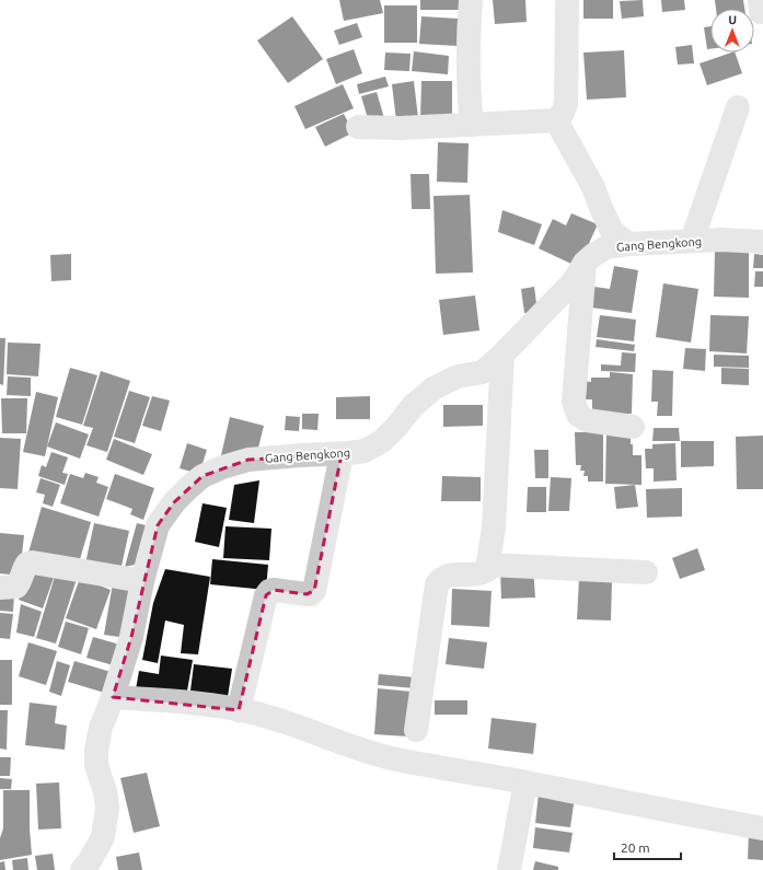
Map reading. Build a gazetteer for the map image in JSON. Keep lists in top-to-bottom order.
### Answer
{
  "streets": {
    "street": ["Gang Bengkong"]
  },
  "scale_bar": "20 m",
  "north": "top"
}
